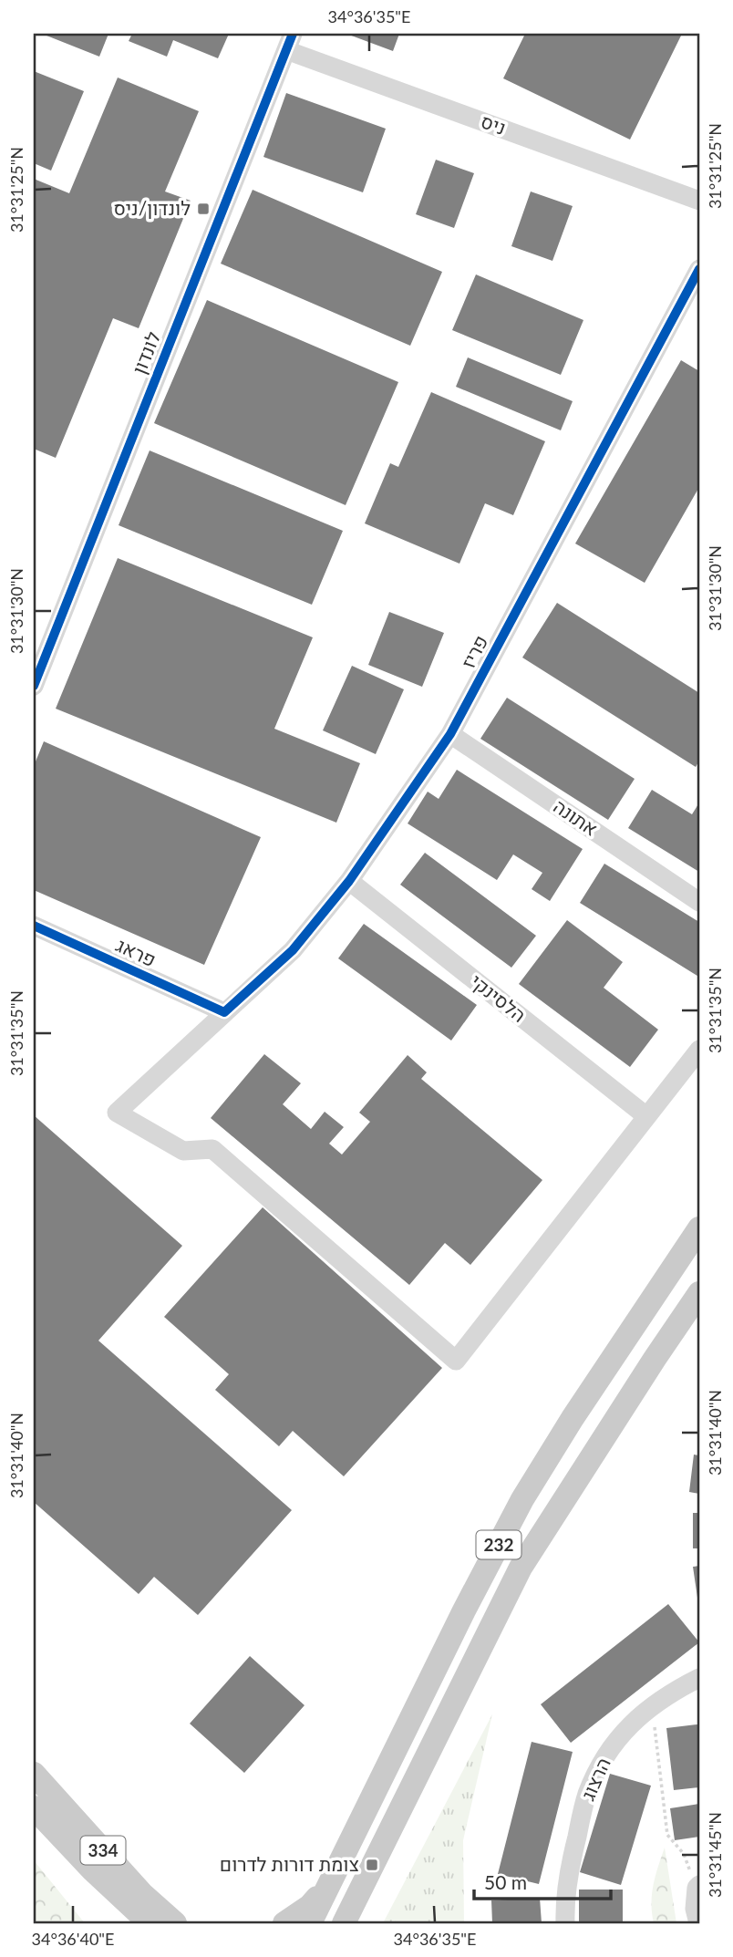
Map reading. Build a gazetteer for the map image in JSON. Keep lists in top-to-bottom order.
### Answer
{
  "streets": {
    "main road": ["232", "334"],
    "street": [
      "ניס",
      "לונדון",
      "פריז",
      "אתונה",
      "פראג",
      "הלסינקי",
      "הרצוג"
    ]
  },
  "crossings": [
    ["ניס", "לונדון"],
    ["פריז", "אתונה"],
    ["פריז", "פראג"],
    ["פריז", "הלסינקי"]
  ],
  "places": {
    "transit": ["לונדון/ניס", "צומת דורות לדרום"]
  },
  "scale_bar": "50 m",
  "coordinates": [
    "34°36'35\"E",
    "31°31'25\"N",
    "31°31'30\"N",
    "31°31'35\"N",
    "31°31'40\"N",
    "31°31'45\"N",
    "34°36'40\"E"
  ]
}
